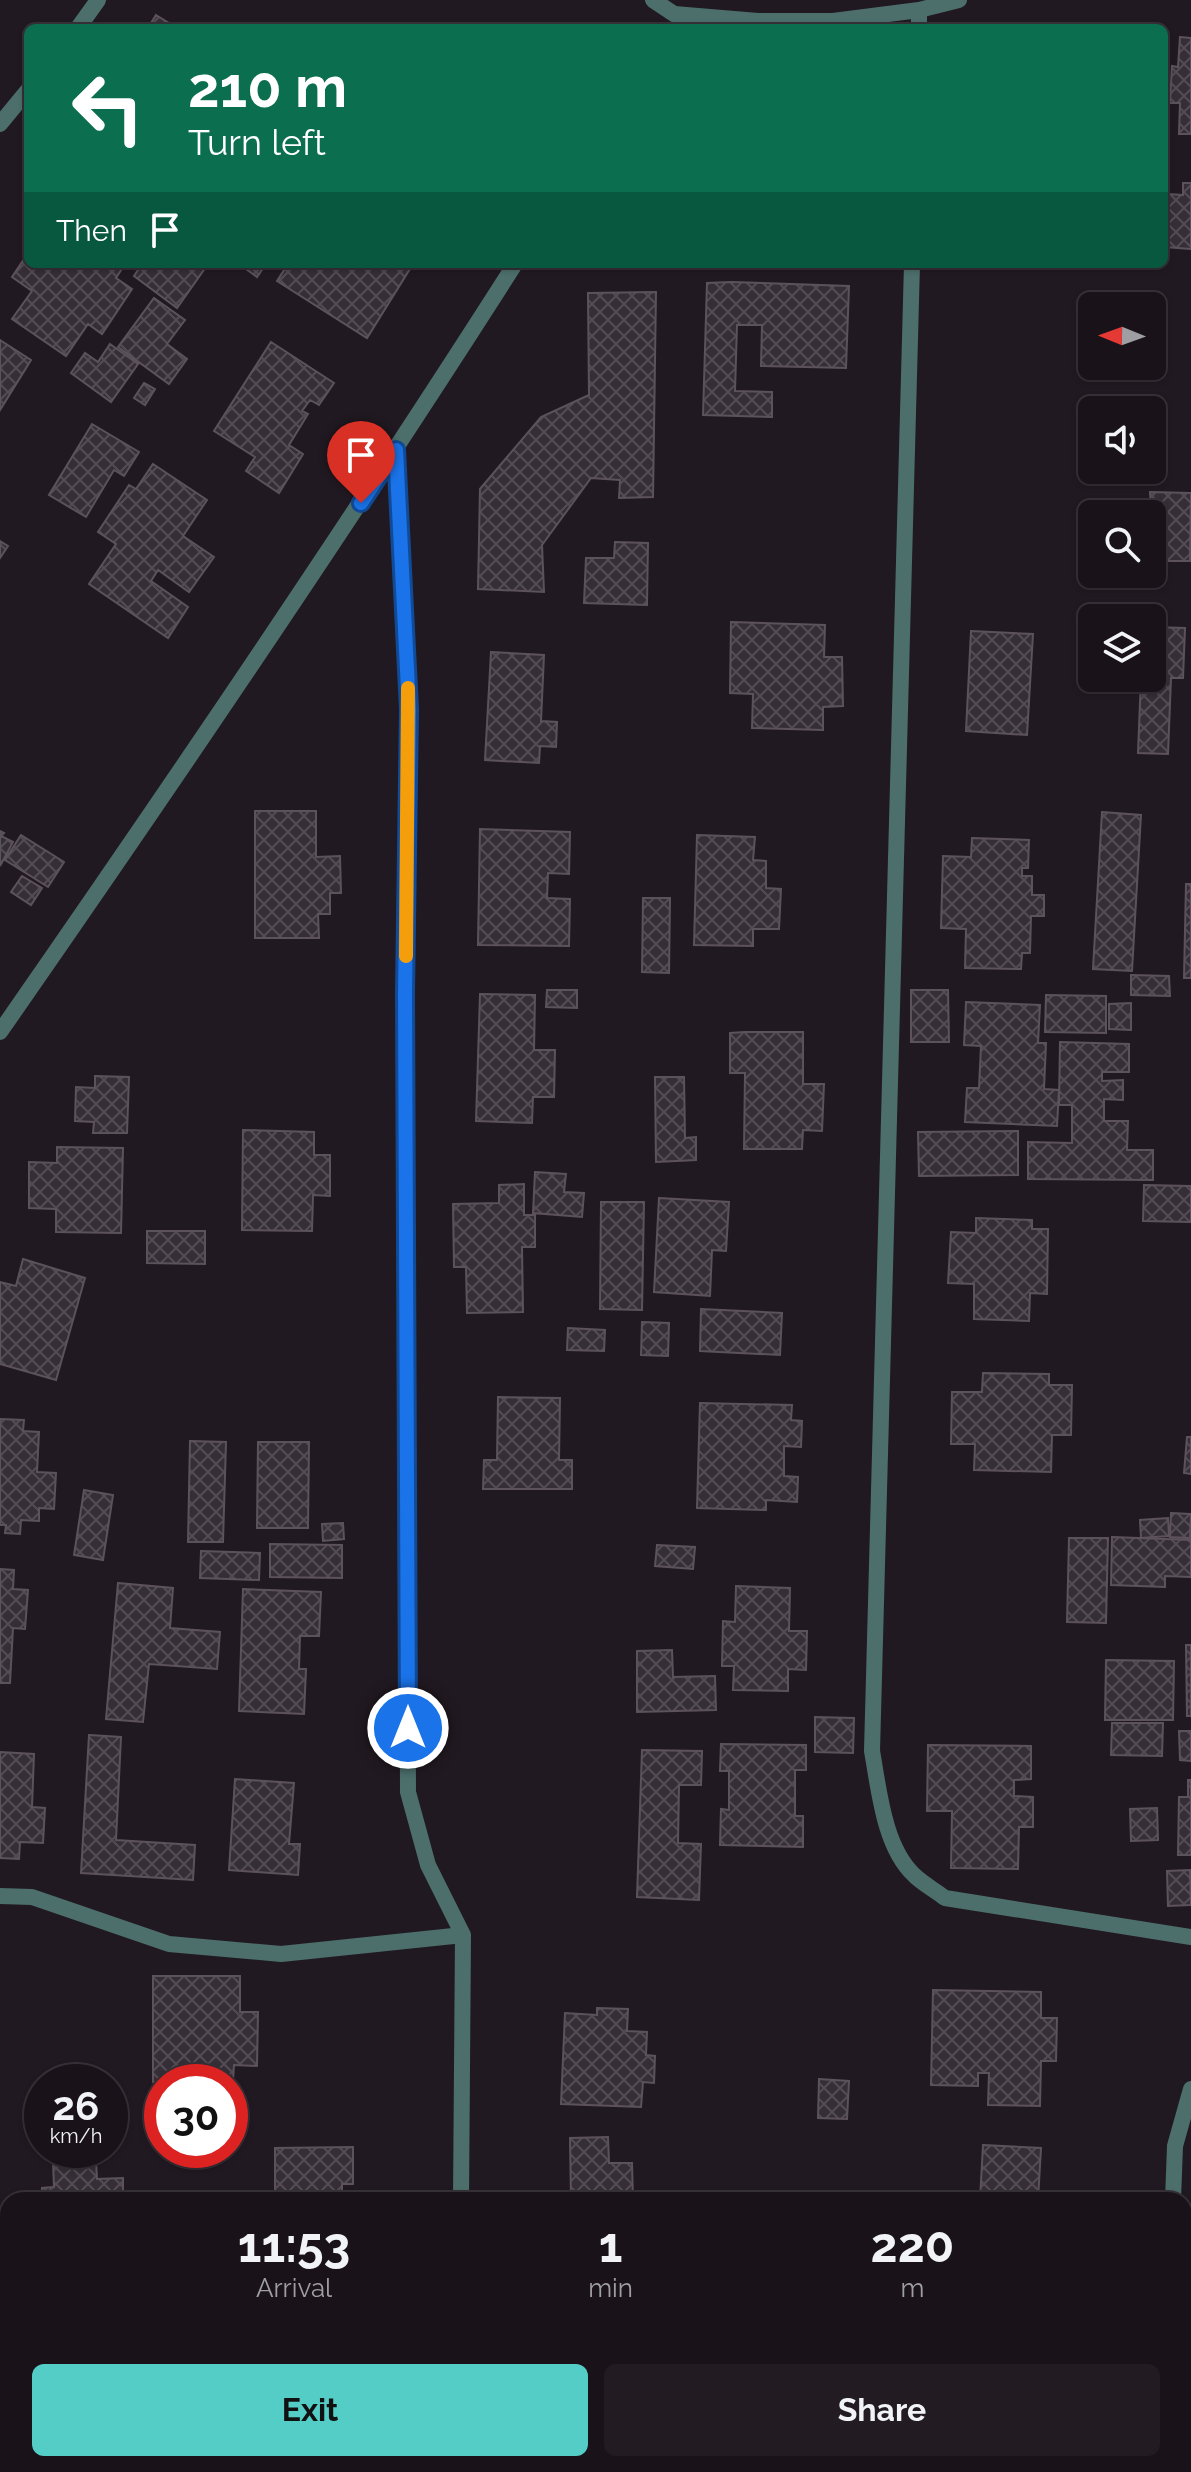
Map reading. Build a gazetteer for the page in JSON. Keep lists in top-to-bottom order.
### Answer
{
  "north": "left",
  "page": {
    "turn": ["210 m", "Turn left"],
    "then": "Then",
    "speed": "26 km/h",
    "limit": "30",
    "eta": [
      "11:53",
      "Arrival",
      "1",
      "min",
      "220",
      "m"
    ],
    "buttons": ["Exit", "Share"]
  }
}
